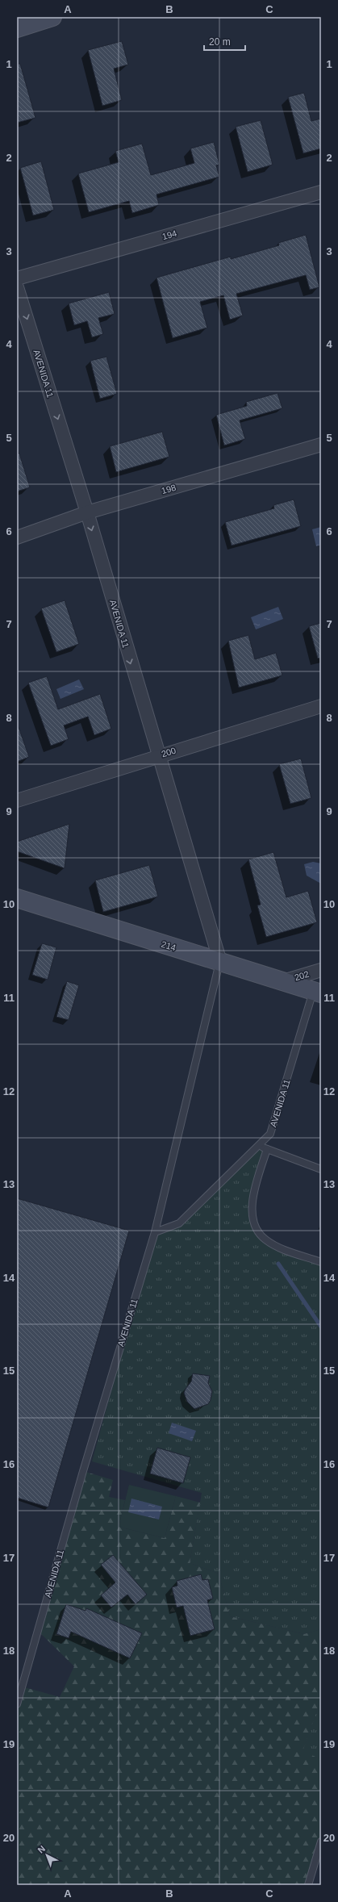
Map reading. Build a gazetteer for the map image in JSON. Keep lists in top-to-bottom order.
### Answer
{
  "streets": {
    "street": [
      "194",
      "AVENIDA 11",
      "198",
      "200",
      "214",
      "202"
    ]
  },
  "crossings": [
    ["AVENIDA 11", "198"],
    ["AVENIDA 11", "200"],
    ["AVENIDA 11", "214"],
    ["214", "202"]
  ],
  "scale_bar": "20 m",
  "north": "top left",
  "grid": {
    "columns": ["A", "B", "C"],
    "rows": [
      "1",
      "2",
      "3",
      "4",
      "5",
      "6",
      "7",
      "8",
      "9",
      "10",
      "11",
      "12",
      "13",
      "14",
      "15",
      "16",
      "17",
      "18",
      "19",
      "20"
    ]
  }
}
